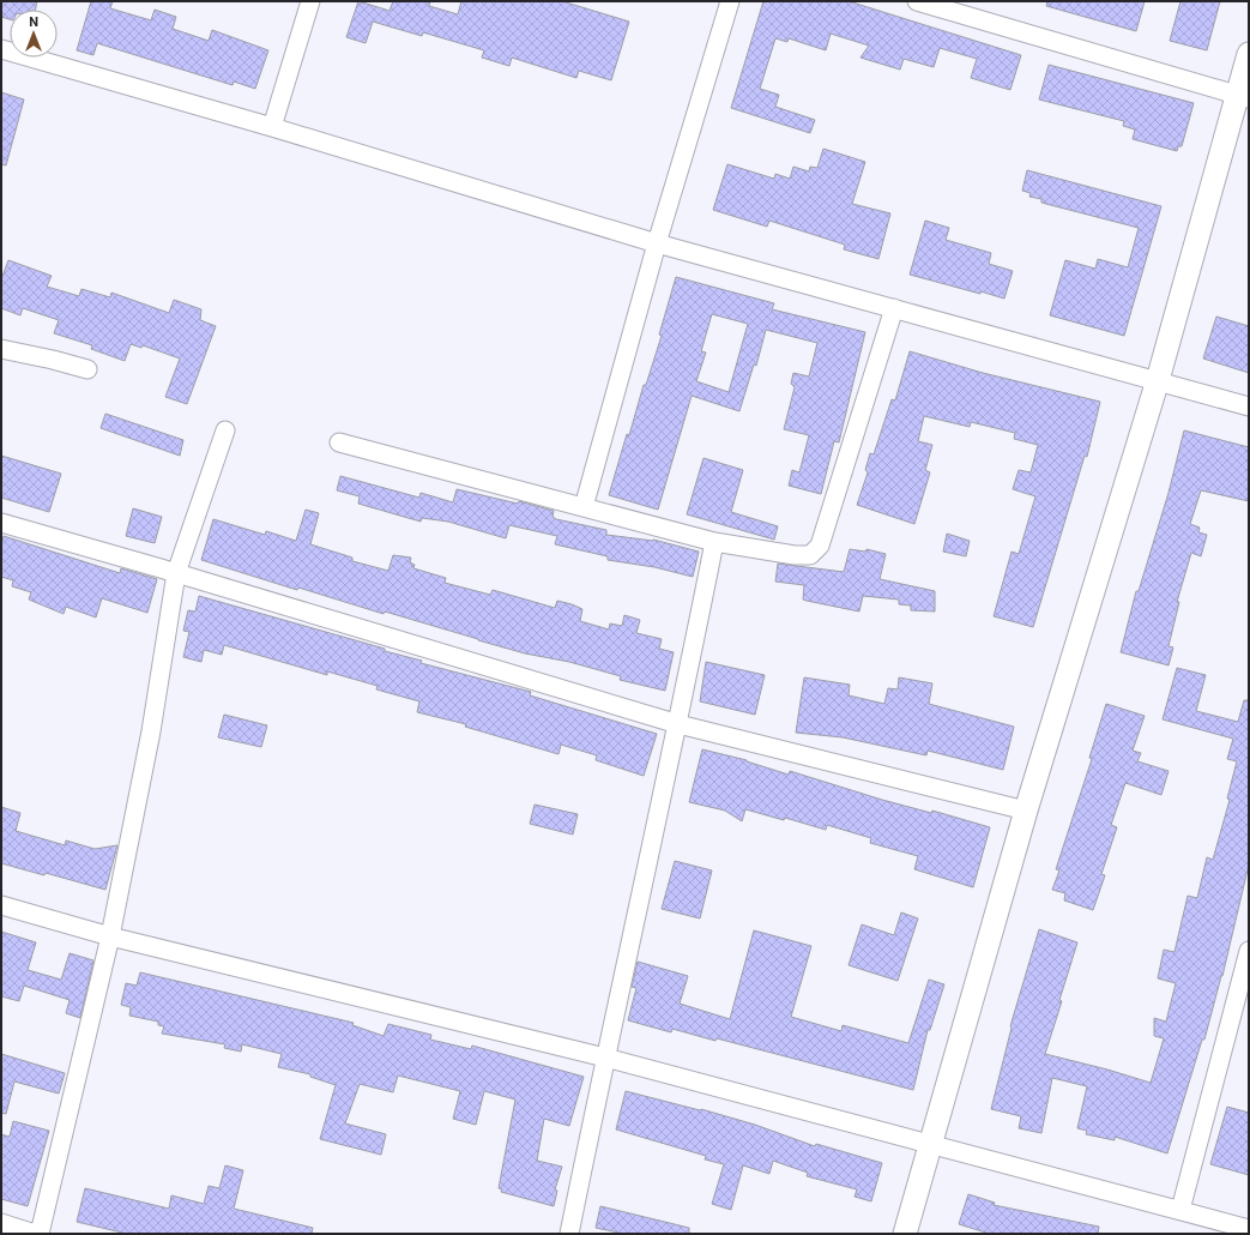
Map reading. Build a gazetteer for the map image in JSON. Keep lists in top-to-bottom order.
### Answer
{
  "north": "top"
}
